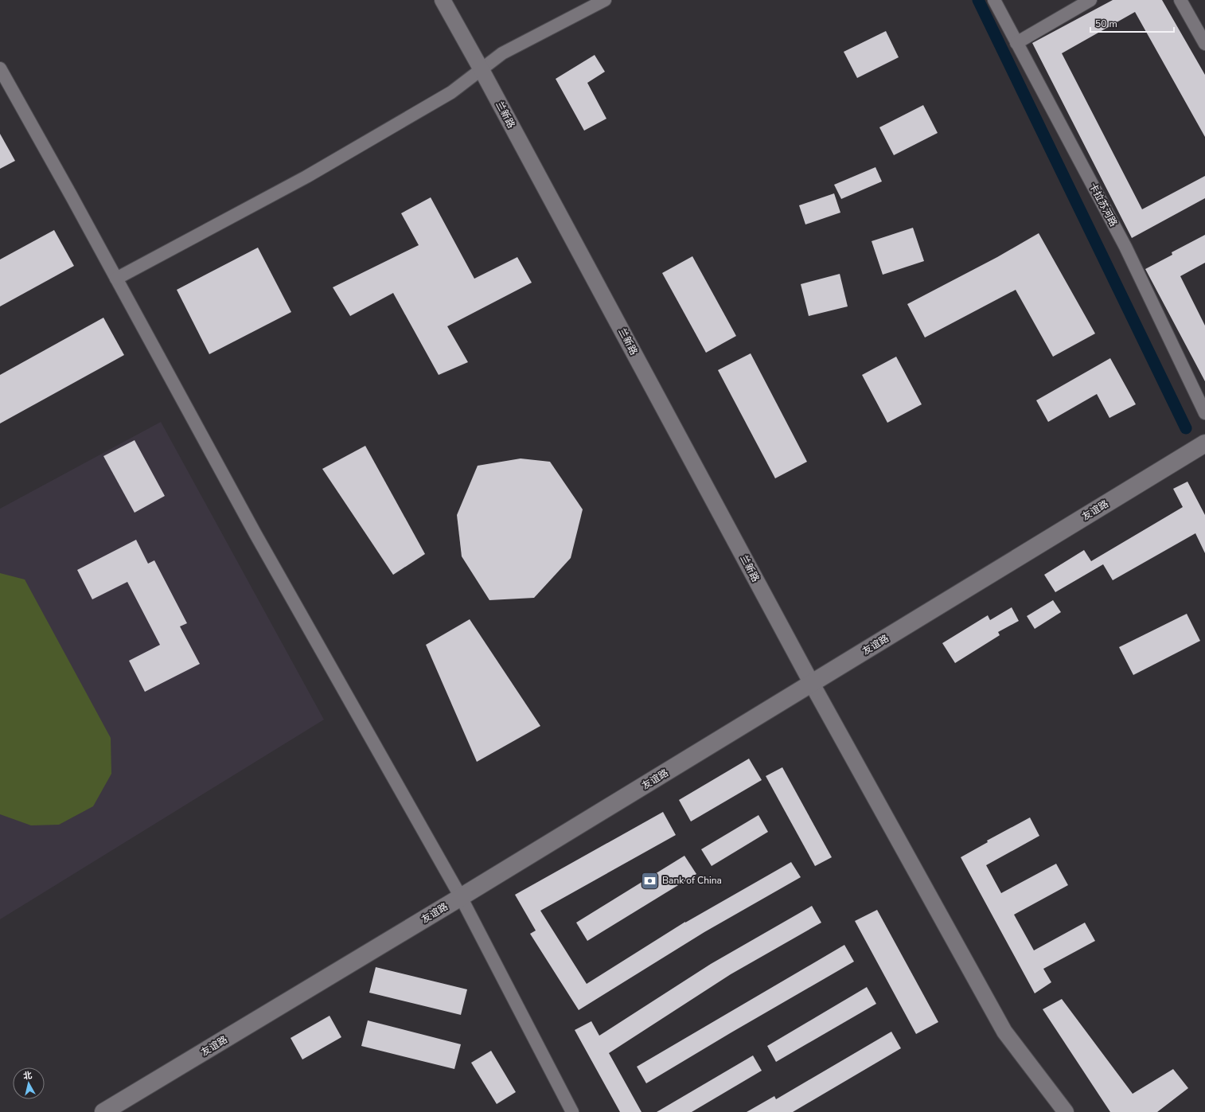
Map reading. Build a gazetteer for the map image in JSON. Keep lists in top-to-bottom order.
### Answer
{
  "streets": {
    "main road": ["友谊路"],
    "street": ["兰新路", "卡拉苏河路"]
  },
  "crossings": [
    ["兰新路", "友谊路"]
  ],
  "places": {
    "bank": ["Bank of China"]
  },
  "scale_bar": "50 m",
  "north": "top"
}
